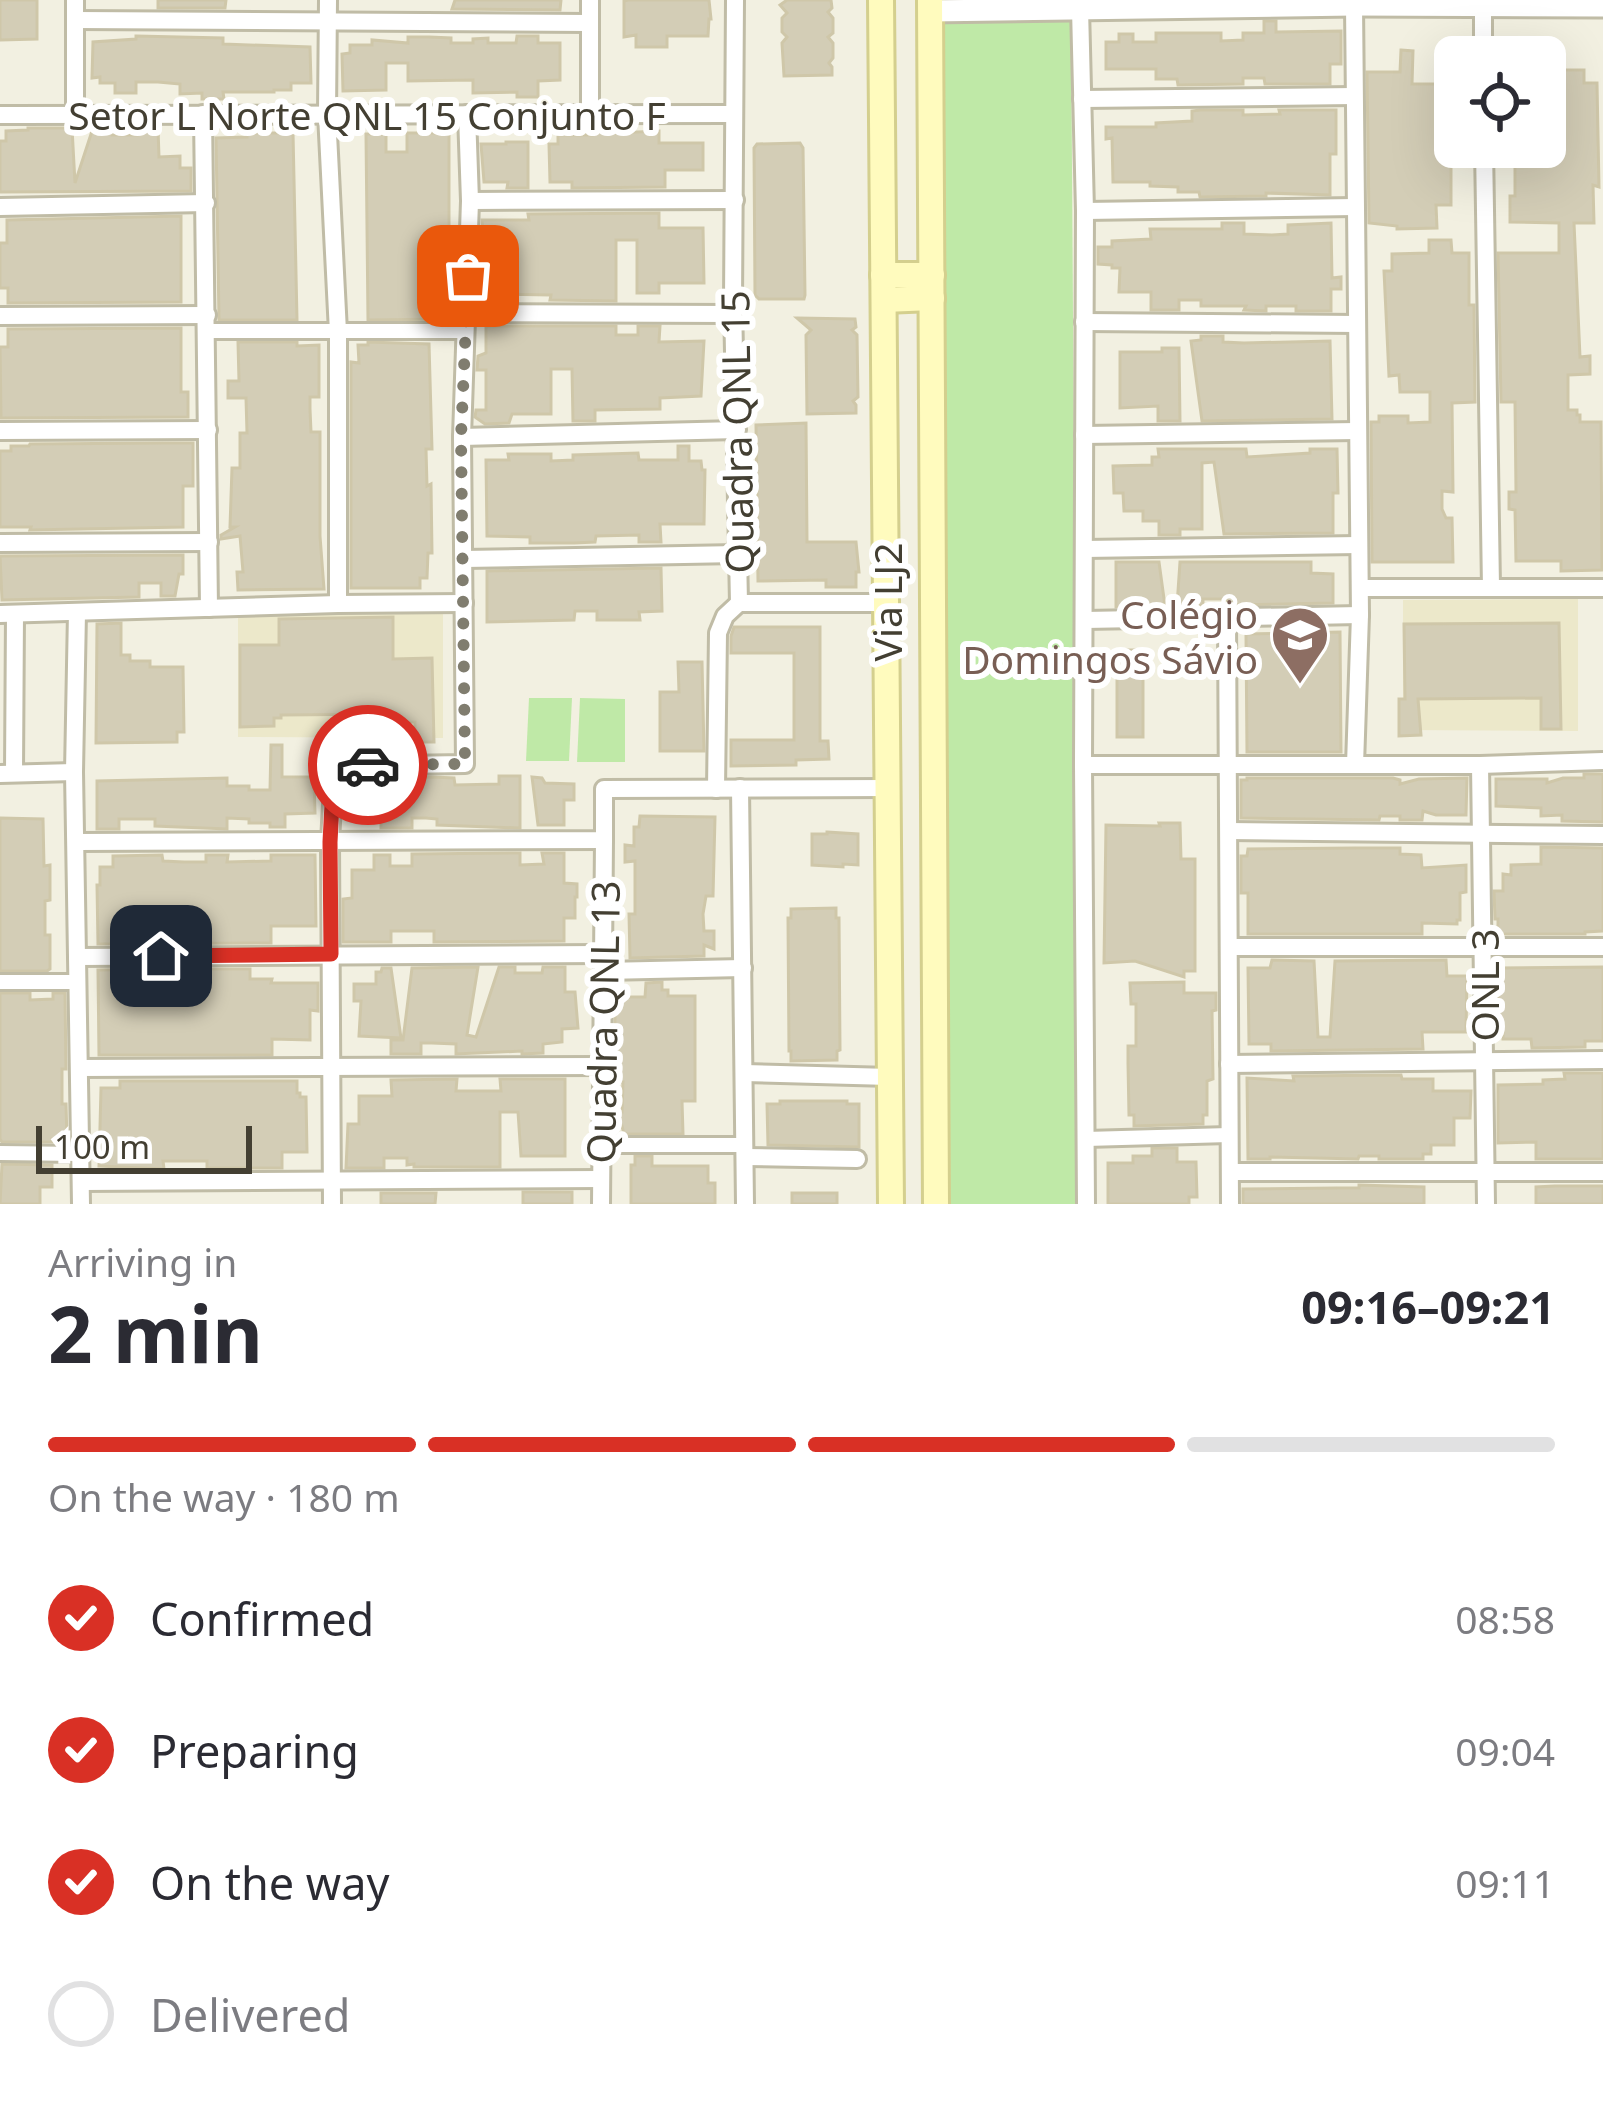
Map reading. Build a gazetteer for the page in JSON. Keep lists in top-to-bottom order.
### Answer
{
  "streets": {
    "main road": ["Via LJ2"],
    "street": [
      "Setor L Norte QNL 15 Conjunto F",
      "Quadra QNL 15",
      "ONL 3",
      "Quadra QNL 13"
    ]
  },
  "crossings": [
    ["Setor L Norte QNL 15 Conjunto F", "Quadra QNL 15"],
    ["Quadra QNL 15", "Via LJ2"]
  ],
  "places": {
    "school or university": ["Colégio Domingos Sávio"]
  },
  "scale_bar": "100 m",
  "page": {
    "scale": "100 m",
    "heading": ["2 min", "Arriving in", "09:16–09:21"],
    "bar": "On the way · 180 m",
    "list": [
      ["Confirmed", "08:58"],
      ["Preparing", "09:04"],
      ["On the way", "09:11"],
      "Delivered"
    ]
  }
}
